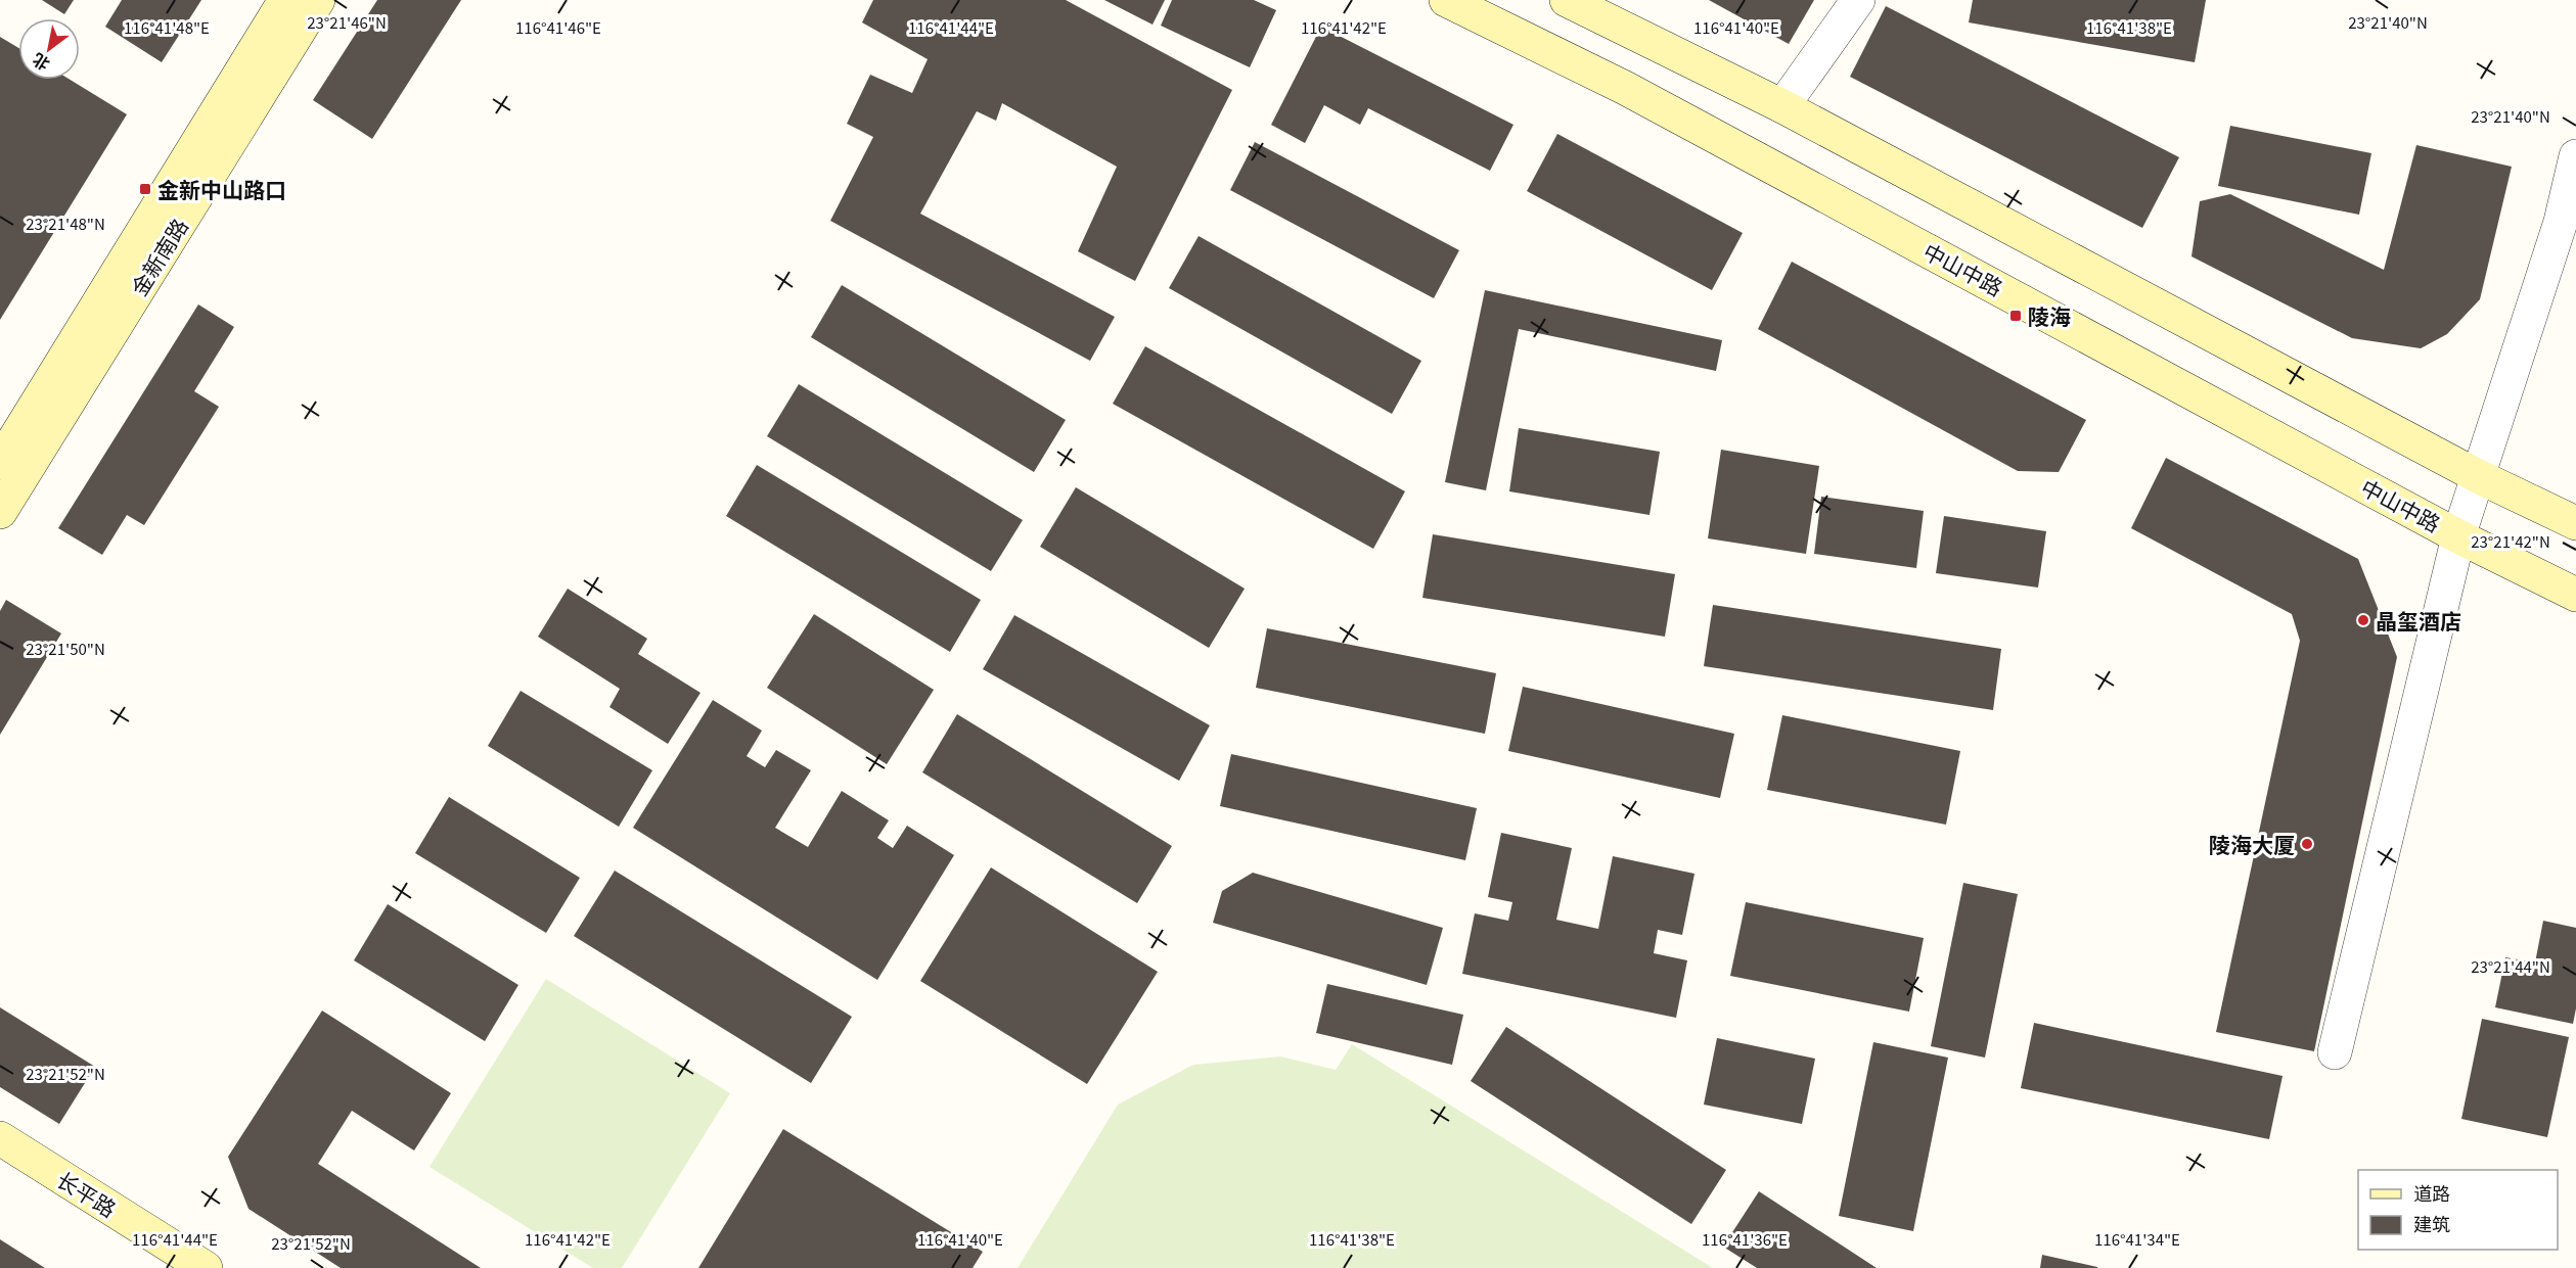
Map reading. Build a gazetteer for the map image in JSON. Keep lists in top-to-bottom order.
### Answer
{
  "streets": {
    "main road": ["金新南路", "中山中路", "长平路"]
  },
  "places": {
    "transit": ["金新中山路口", "陵海"],
    "other": ["晶玺酒店", "陵海大厦"]
  },
  "legend": ["道路", "建筑"],
  "north": "bottom left",
  "coordinates": [
    "23°21'46\"N",
    "23°21'40\"N",
    "116°41'48\"E",
    "116°41'46\"E",
    "116°41'44\"E",
    "116°41'42\"E",
    "116°41'40\"E",
    "116°41'38\"E",
    "23°21'48\"N",
    "23°21'42\"N",
    "23°21'50\"N",
    "23°21'44\"N",
    "23°21'52\"N",
    "116°41'36\"E",
    "116°41'34\"E"
  ]
}
